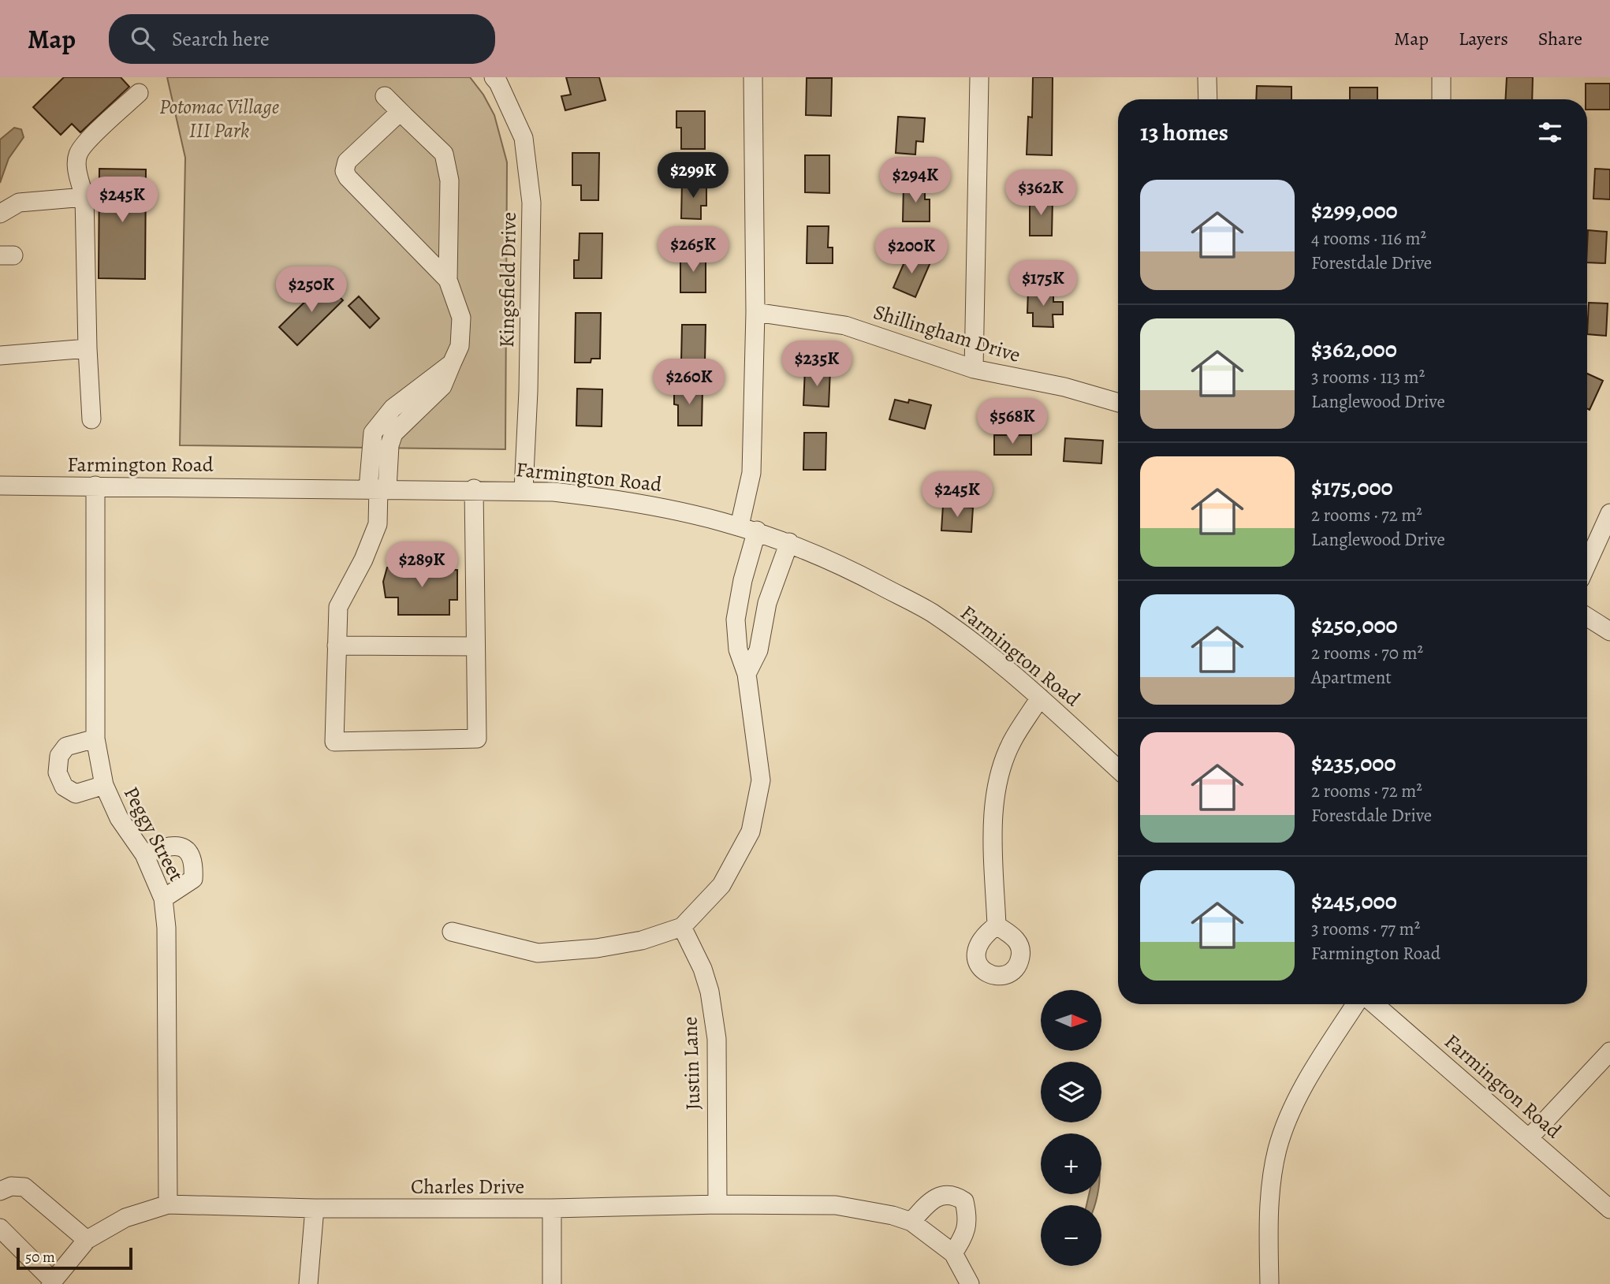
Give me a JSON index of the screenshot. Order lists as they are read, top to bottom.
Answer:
{
  "streets": {
    "street": [
      "Kingsfield Drive",
      "Shillingham Drive",
      "Farmington Road",
      "Peggy Street",
      "Justin Lane",
      "Charles Drive"
    ]
  },
  "crossings": [
    ["Kingsfield Drive", "Farmington Road"],
    ["Farmington Road", "Peggy Street"],
    ["Peggy Street", "Charles Drive"],
    ["Justin Lane", "Charles Drive"]
  ],
  "parks": ["Potomac Village III Park"],
  "scale_bar": "50 m",
  "north": "right",
  "page": {
    "header": "Map",
    "search": "Search here",
    "nav": ["Map", "Layers", "Share"],
    "heading": "13 homes",
    "price": [
      "$299K",
      "$294K",
      "$362K",
      "$245K",
      "$265K",
      "$200K",
      "$175K",
      "$250K",
      "$235K",
      "$260K",
      "$568K",
      "$245K",
      "$289K"
    ],
    "list": [
      {
        "name": "$299,000",
        "note": "4 rooms · 116 m² · Forestdale Drive"
      },
      {
        "name": "$362,000",
        "note": "3 rooms · 113 m² · Langlewood Drive"
      },
      {
        "name": "$175,000",
        "note": "2 rooms · 72 m² · Langlewood Drive"
      },
      {
        "name": "$250,000",
        "note": "2 rooms · 70 m² · Apartment"
      },
      {
        "name": "$235,000",
        "note": "2 rooms · 72 m² · Forestdale Drive"
      },
      {
        "name": "$245,000",
        "note": "3 rooms · 77 m² · Farmington Road"
      }
    ],
    "map_buttons": ["+", "−"],
    "scale": "50 m"
  }
}
